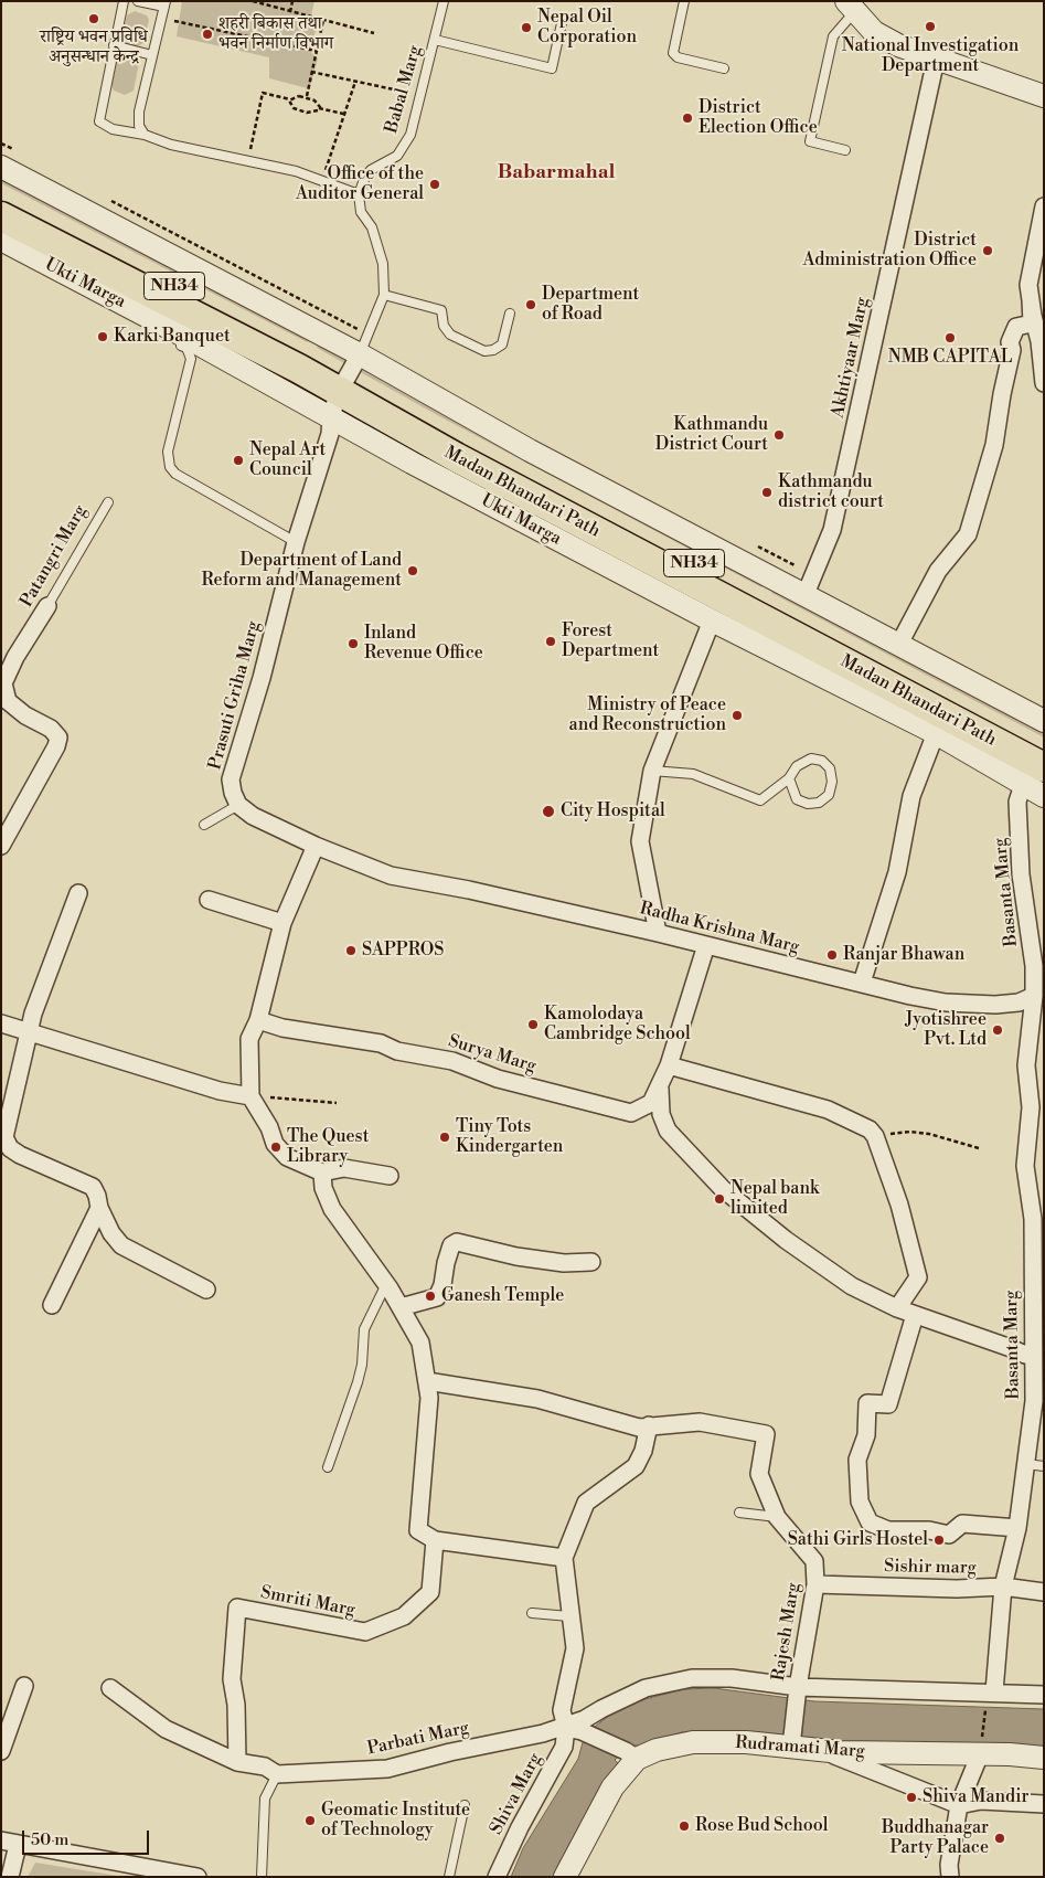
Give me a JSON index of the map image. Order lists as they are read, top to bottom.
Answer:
{
  "streets": {
    "highway": ["NH34", "Madan Bhandari Path"],
    "street": [
      "Ukti Marga",
      "Akhtiyaar Marg",
      "Patangri Marg",
      "Prasuti Griha Marg",
      "Basanta Marg",
      "Radha Krishna Marg",
      "Surya Marg",
      "Sishir marg",
      "Smriti Marg",
      "Rajesh Marg",
      "Parbati Marg",
      "Rudramati Marg",
      "Shiva Marg"
    ],
    "lane": ["Babal Marg"]
  },
  "crossings": [
    ["Ukti Marga", "Madan Bhandari Path"],
    ["Ukti Marga", "Prasuti Griha Marg"],
    ["Ukti Marga", "Basanta Marg"],
    ["Madan Bhandari Path", "Prasuti Griha Marg"],
    ["Madan Bhandari Path", "Basanta Marg"],
    ["Basanta Marg", "Sishir marg"],
    ["Basanta Marg", "Parbati Marg"],
    ["Sishir marg", "Rajesh Marg"],
    ["Rajesh Marg", "Parbati Marg"],
    ["Rajesh Marg", "Rudramati Marg"],
    ["Parbati Marg", "Shiva Marg"]
  ],
  "districts": ["Babarmahal"],
  "places": [
    "राष्ट्रिय भवन प्रविधि अनुसन्धान केन्द्र",
    "National Investigation Department",
    "Nepal Oil Corporation",
    "शहरी बिकास तथा भवन निर्माण विभाग",
    "District Election Office",
    "Office of the Auditor General",
    "District Administration Office",
    "Department of Road",
    "Karki Banquet",
    "NMB CAPITAL",
    "Kathmandu District Court",
    "Nepal Art Council",
    "Kathmandu district court",
    "Department of Land Reform and Management",
    "Forest Department",
    "Inland Revenue Office",
    "Ministry of Peace and Reconstruction",
    "City Hospital",
    "SAPPROS",
    "Ranjar Bhawan",
    "Kamolodaya Cambridge School",
    "Jyotishree Pvt. Ltd",
    "Tiny Tots Kindergarten",
    "The Quest Library",
    "Nepal bank limited",
    "Ganesh Temple",
    "Sathi Girls Hostel",
    "Shiva Mandir",
    "Geomatic Institute of Technology",
    "Rose Bud School",
    "Buddhanagar Party Palace"
  ],
  "scale_bar": "50 m"
}
